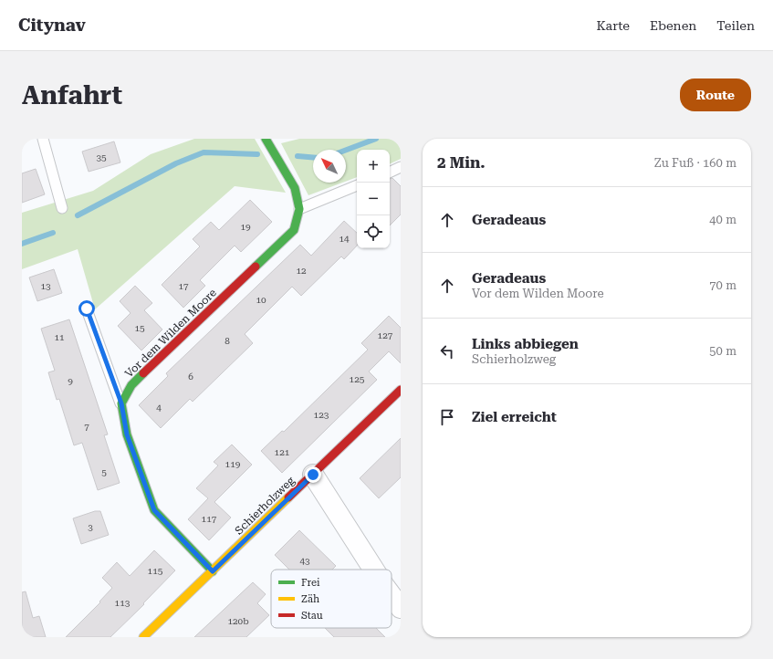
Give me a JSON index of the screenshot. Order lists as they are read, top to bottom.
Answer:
{
  "streets": {
    "street": ["Vor dem Wilden Moore", "Schierholzweg"]
  },
  "house_numbers": [
    "35",
    "19",
    "14",
    "12",
    "13",
    "17",
    "10",
    "15",
    "127",
    "11",
    "8",
    "6",
    "125",
    "9",
    "4",
    "123",
    "7",
    "121",
    "119",
    "5",
    "117",
    "3",
    "43",
    "115",
    "113",
    "120b"
  ],
  "legend": ["Frei", "Zäh", "Stau"],
  "north": "top left",
  "page": {
    "header": "Citynav",
    "nav": ["Karte", "Ebenen", "Teilen"],
    "buttons": "Route",
    "title": "Anfahrt",
    "heading": ["2 Min.", "Zu Fuß · 160 m"],
    "map_buttons": ["+", "−"],
    "list": [
      ["Geradeaus", "40 m"],
      ["Geradeaus", "Vor dem Wilden Moore", "70 m"],
      ["Links abbiegen", "Schierholzweg", "50 m"],
      "Ziel erreicht"
    ]
  }
}
